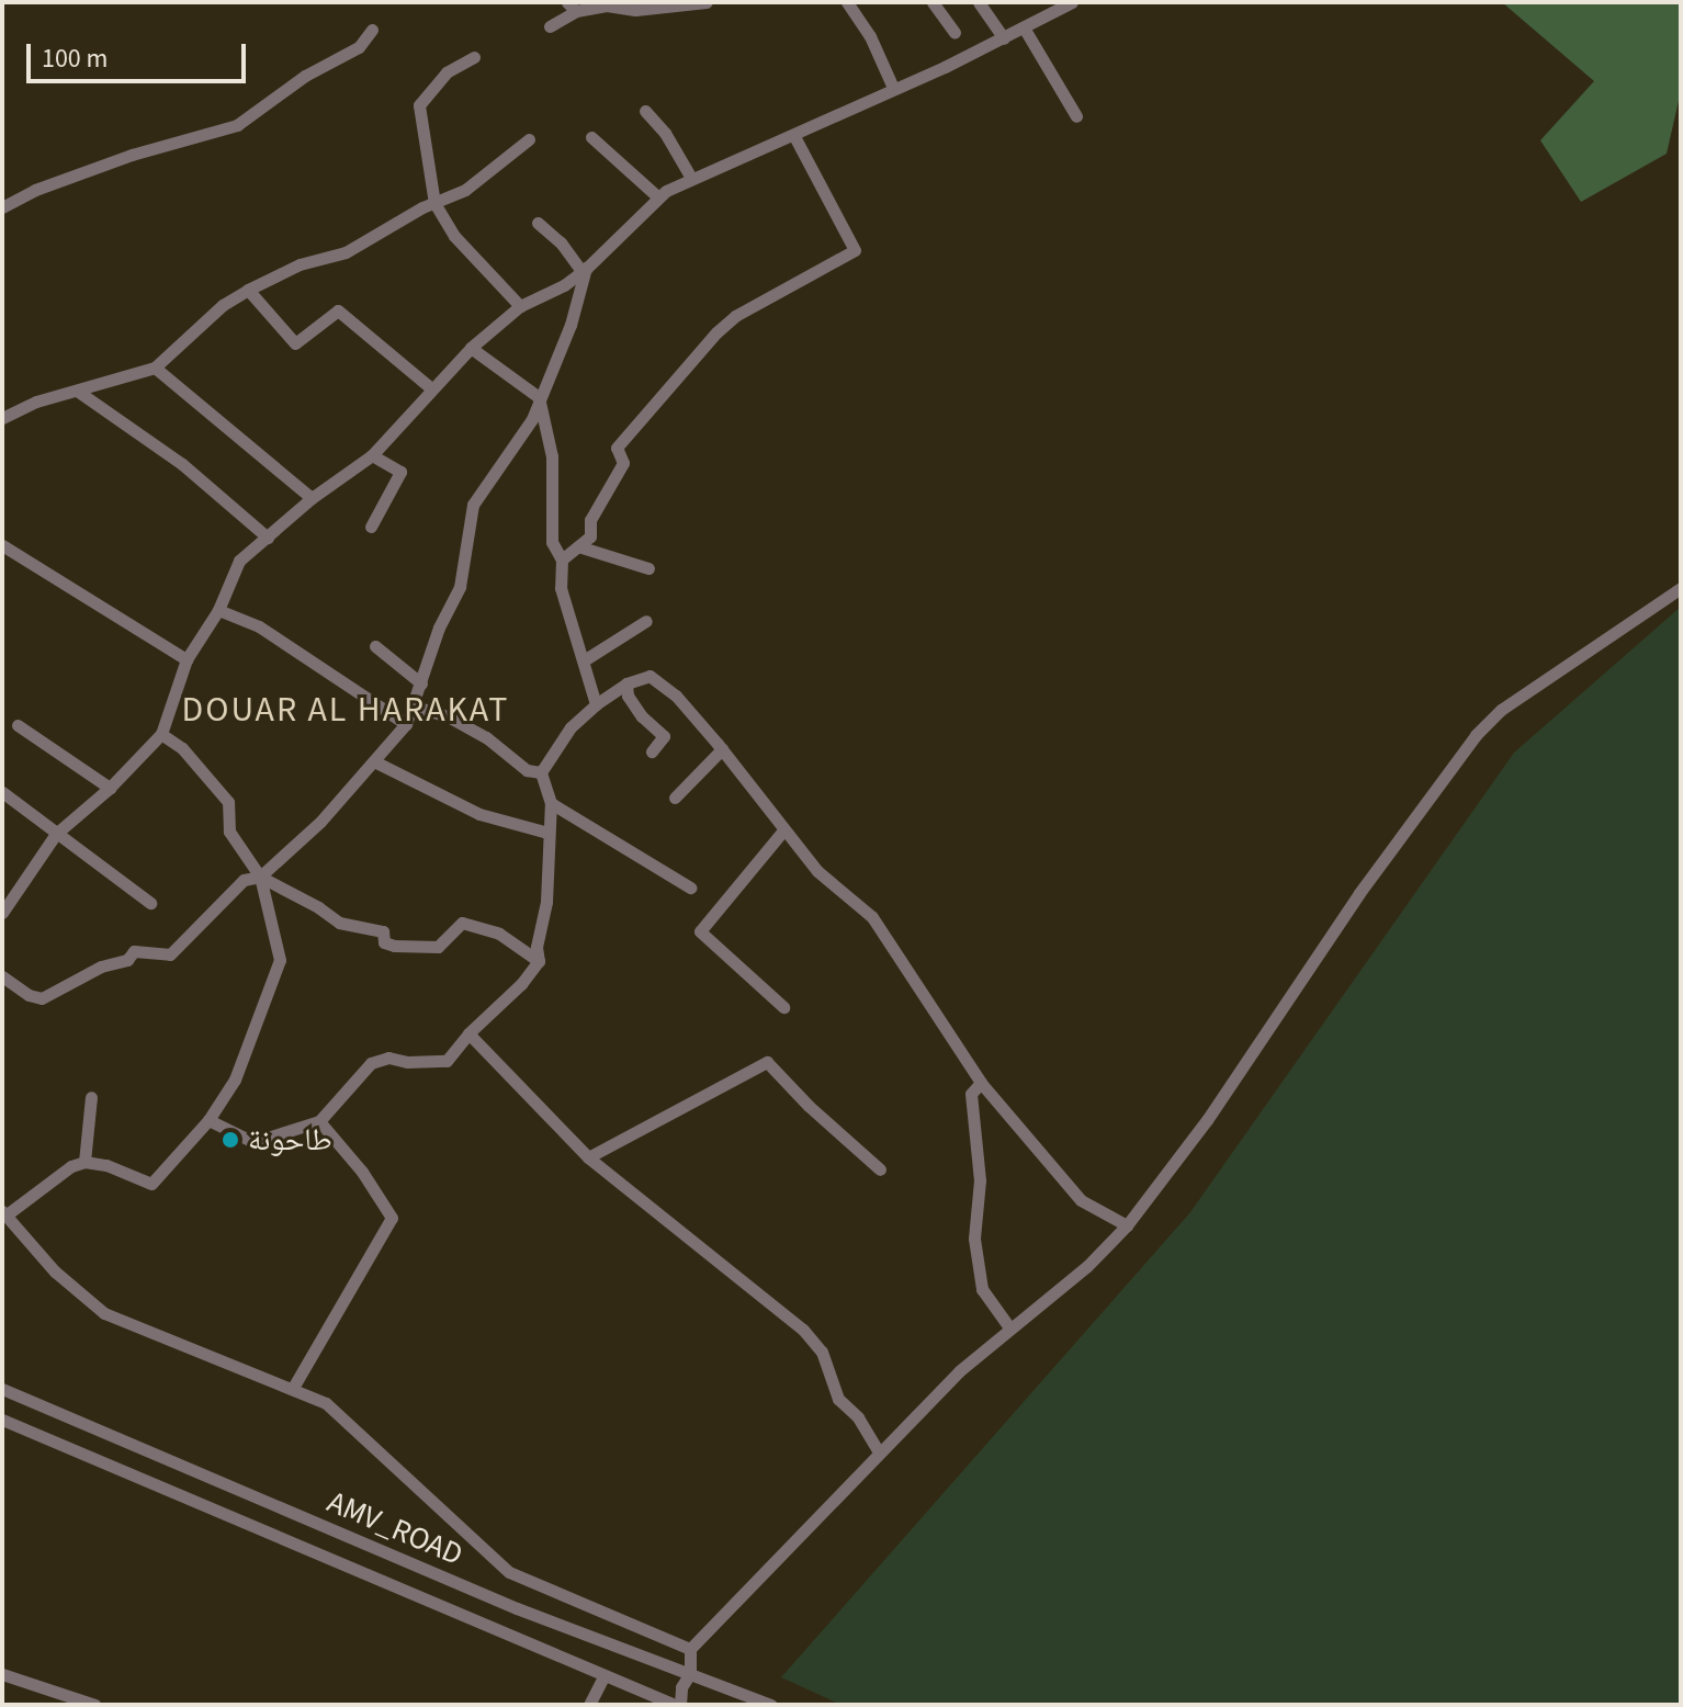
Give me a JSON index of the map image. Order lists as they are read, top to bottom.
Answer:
{
  "streets": {
    "street": ["AMV_ROAD"]
  },
  "districts": ["DOUAR AL HARAKAT"],
  "places": ["طاحونة"],
  "scale_bar": "100 m"
}
